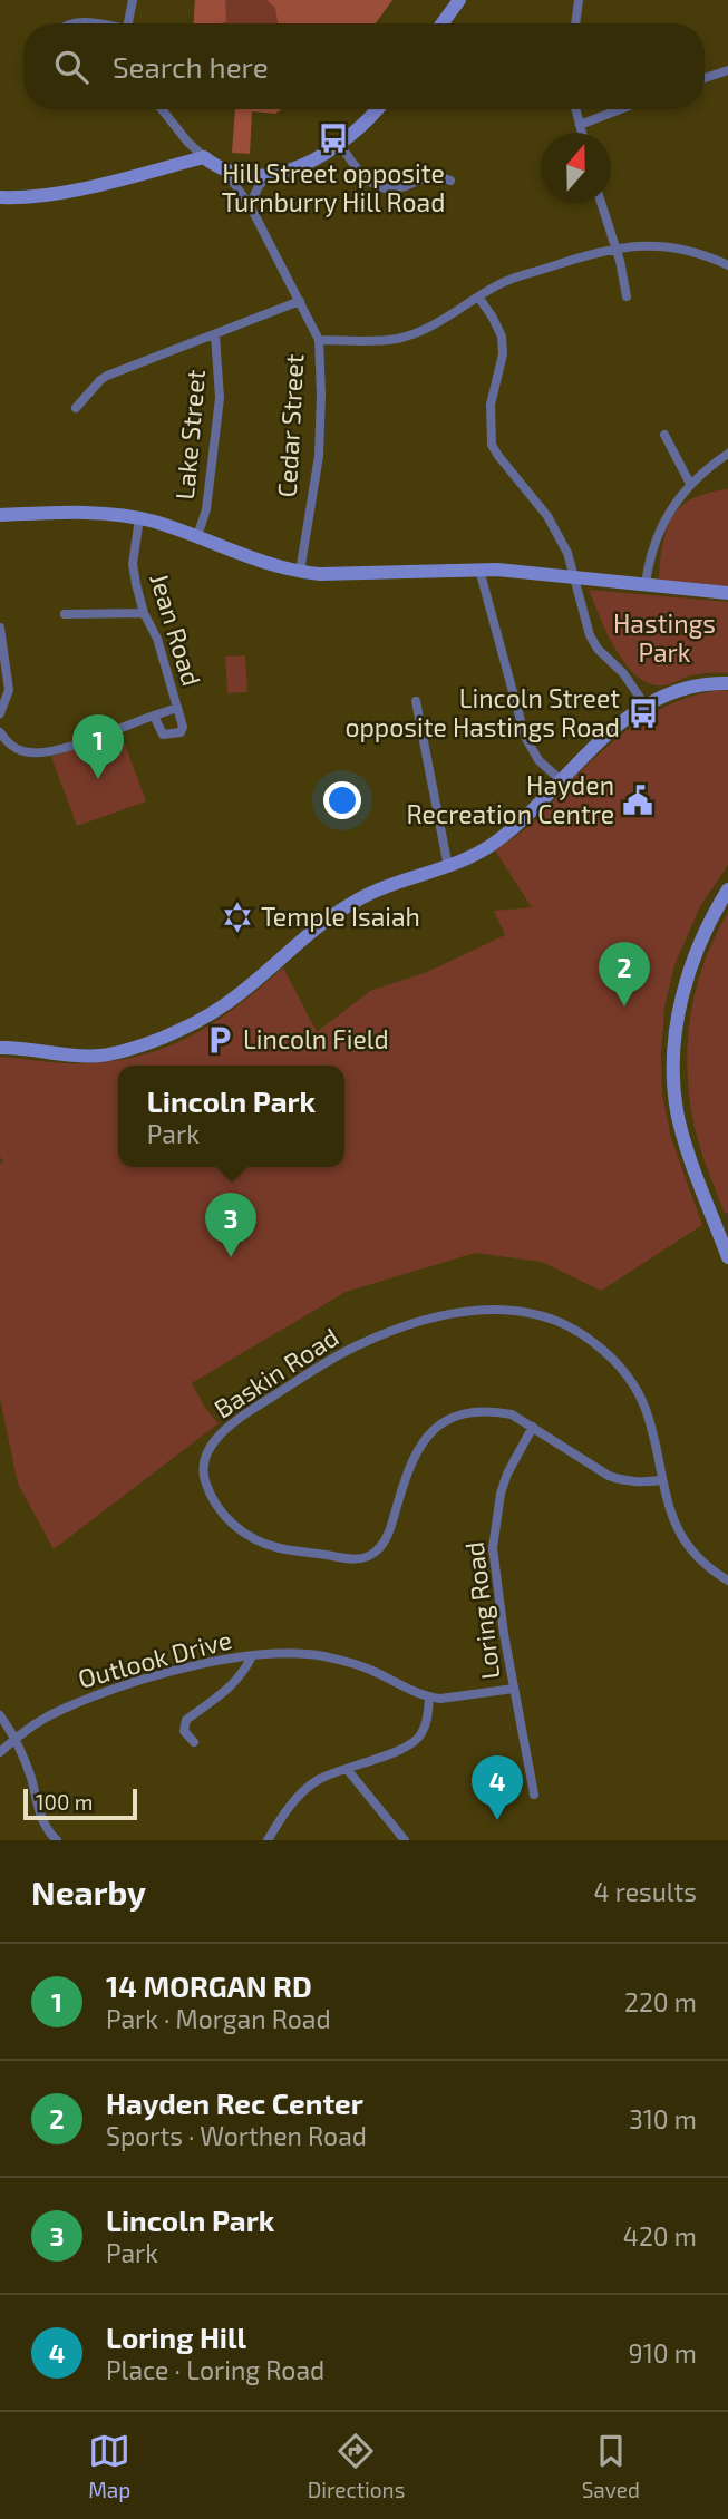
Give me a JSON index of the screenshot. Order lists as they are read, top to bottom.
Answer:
{
  "streets": {
    "street": [
      "Cedar Street",
      "Lake Street",
      "Jean Road",
      "Baskin Road",
      "Loring Road",
      "Outlook Drive"
    ]
  },
  "crossings": [
    ["Baskin Road", "Loring Road"],
    ["Loring Road", "Outlook Drive"]
  ],
  "parks": ["Hastings Park"],
  "places": {
    "bus stop": ["Hill Street opposite Turnburry Hill Road", "Lincoln Street opposite Hastings Road"],
    "public building": ["Hayden Recreation Centre"],
    "synagogue": ["Temple Isaiah"],
    "parking": ["Lincoln Field"]
  },
  "scale_bar": "100 m",
  "north": "top",
  "page": {
    "search": "Search here",
    "pins": [
      "1",
      "2",
      "3",
      "4"
    ],
    "popup": ["Lincoln Park", "Park"],
    "scale": "100 m",
    "heading": ["Nearby", "4 results"],
    "list": [
      {
        "mark": "1",
        "name": "14 MORGAN RD",
        "note": "Park · Morgan Road",
        "value": "220 m"
      },
      {
        "mark": "2",
        "name": "Hayden Rec Center",
        "note": "Sports · Worthen Road",
        "value": "310 m"
      },
      {
        "mark": "3",
        "name": "Lincoln Park",
        "note": "Park",
        "value": "420 m"
      },
      {
        "mark": "4",
        "name": "Loring Hill",
        "note": "Place · Loring Road",
        "value": "910 m"
      }
    ],
    "nav": ["Map", "Directions", "Saved"]
  }
}
